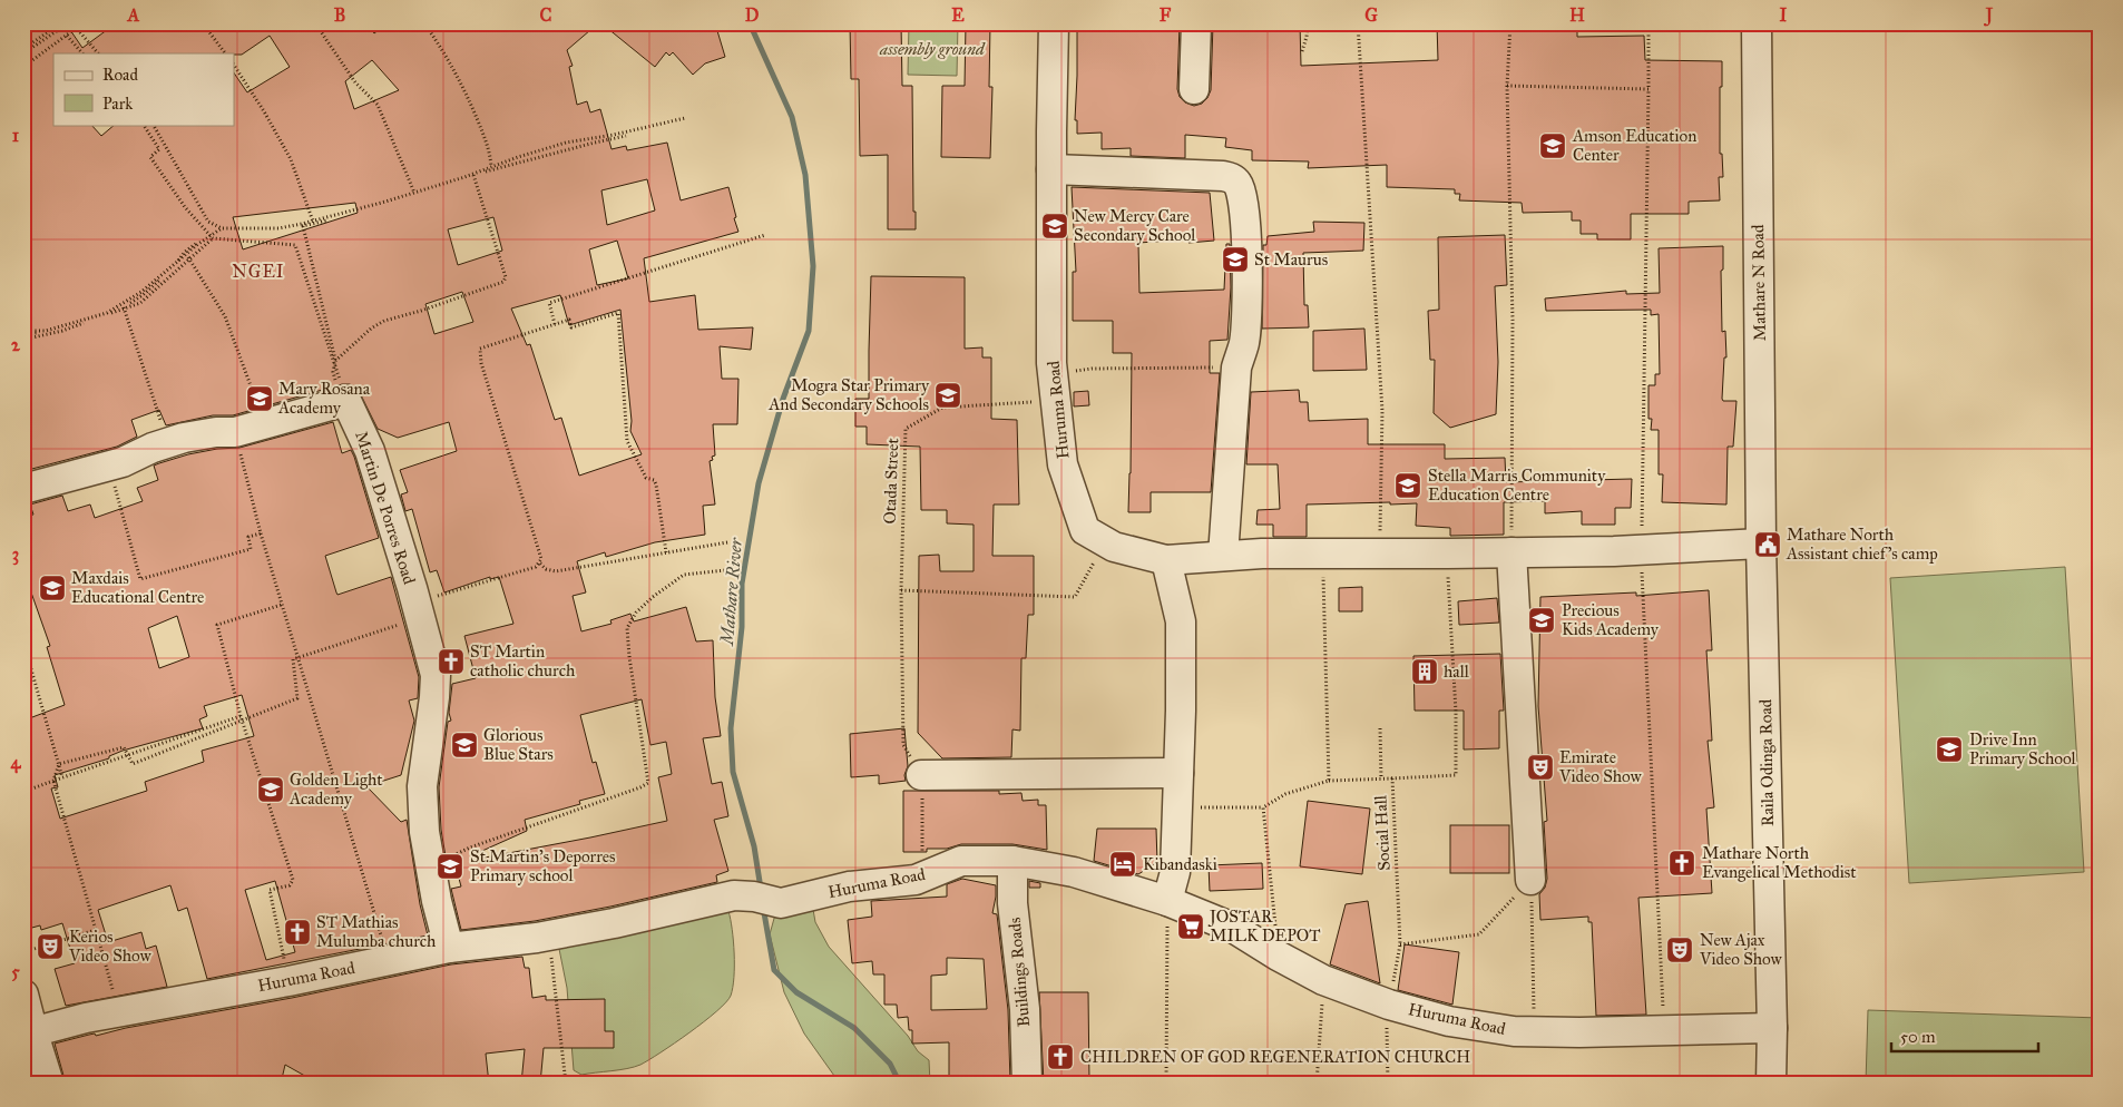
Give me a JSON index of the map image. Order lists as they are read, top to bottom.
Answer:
{
  "streets": {
    "street": [
      "Mathare N Road",
      "Huruma Road",
      "Martin De Porres Road",
      "Raila Odinga Road",
      "Buildings Roads"
    ],
    "path": ["Otada Street", "Social Hall"]
  },
  "crossings": [
    ["Mathare N Road", "Huruma Road"],
    ["Mathare N Road", "Raila Odinga Road"],
    ["Huruma Road", "Otada Street"],
    ["Huruma Road", "Martin De Porres Road"],
    ["Huruma Road", "Raila Odinga Road"],
    ["Huruma Road", "Social Hall"],
    ["Huruma Road", "Buildings Roads"]
  ],
  "districts": ["NGEI"],
  "water": ["Mathare River"],
  "parks": ["assembly ground"],
  "places": {
    "school or university": [
      "Amson Education Center",
      "New Mercy Care Secondary School",
      "St Maurus",
      "Mogra Star Primary And Secondary Schools",
      "Mary Rosana Academy",
      "Stella Marris Community Education Centre",
      "Maxdais Educational Centre",
      "Precious Kids Academy",
      "Glorious Blue Stars",
      "Drive Inn Primary School",
      "Golden Light Academy",
      "St.Martin's Deporres Primary school"
    ],
    "public building": ["Mathare North Assistant chief's camp"],
    "church": [
      "ST Martin catholic church",
      "Mathare North Evangelical Methodist",
      "ST Mathias Mulumba church",
      "CHILDREN OF GOD REGENERATION CHURCH"
    ],
    "building": ["hall"],
    "theatre": ["Emirate Video Show", "Kerios Video Show", "New Ajax Video Show"],
    "hotel": ["Kibandaski"],
    "supermarket": ["JOSTAR MILK DEPOT"]
  },
  "legend": ["Road", "Park"],
  "scale_bar": "50 m",
  "grid": {
    "columns": [
      "A",
      "B",
      "C",
      "D",
      "E",
      "F",
      "G",
      "H",
      "I",
      "J"
    ],
    "rows": [
      "1",
      "2",
      "3",
      "4",
      "5"
    ]
  }
}
